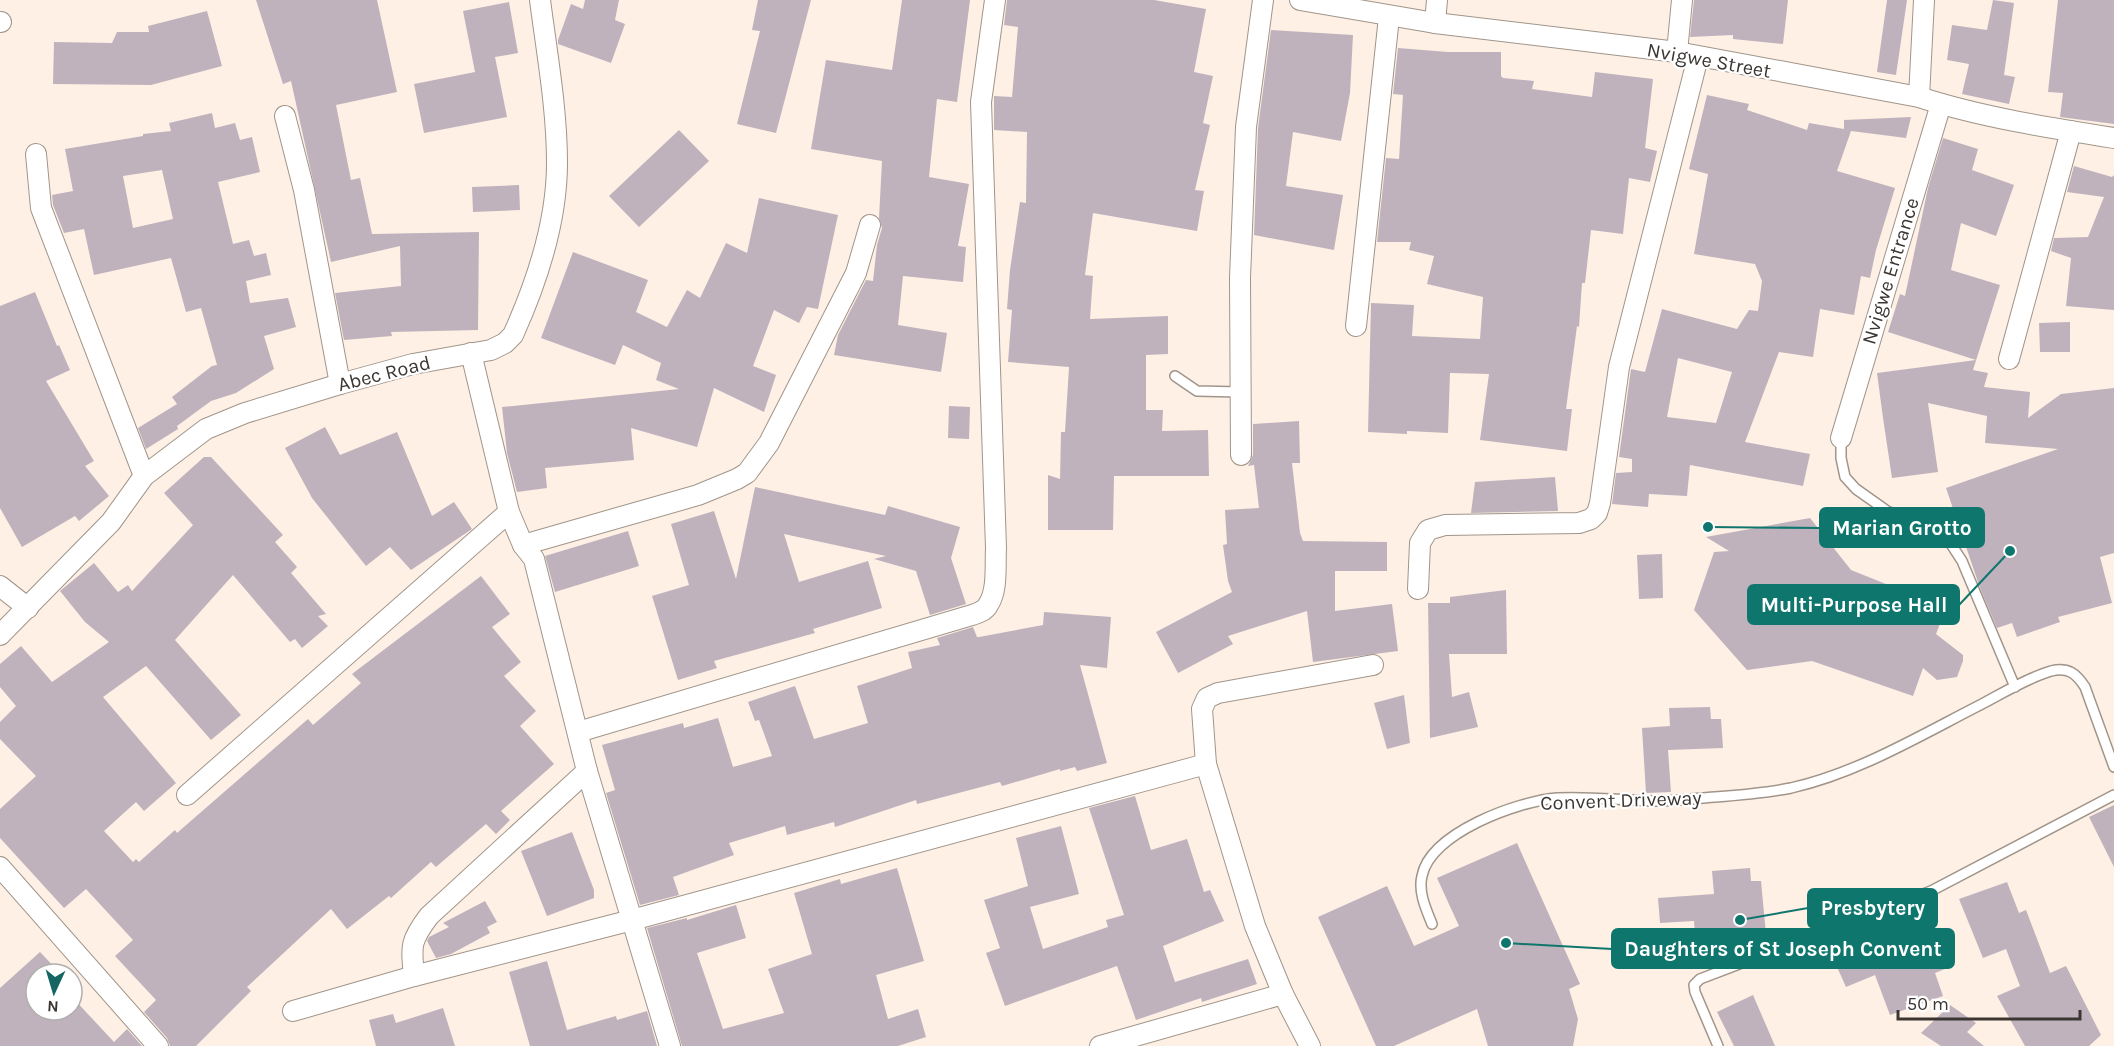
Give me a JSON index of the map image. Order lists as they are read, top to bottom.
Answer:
{
  "streets": {
    "street": ["Nvigwe Street", "Nvigwe Entrance", "Abec Road"],
    "lane": ["Convent Driveway"]
  },
  "crossings": [
    ["Nvigwe Street", "Nvigwe Entrance"]
  ],
  "places": [
    "Marian Grotto",
    "Multi-Purpose Hall",
    "Presbytery",
    "Daughters of St Joseph Convent"
  ],
  "scale_bar": "50 m",
  "north": "bottom"
}
